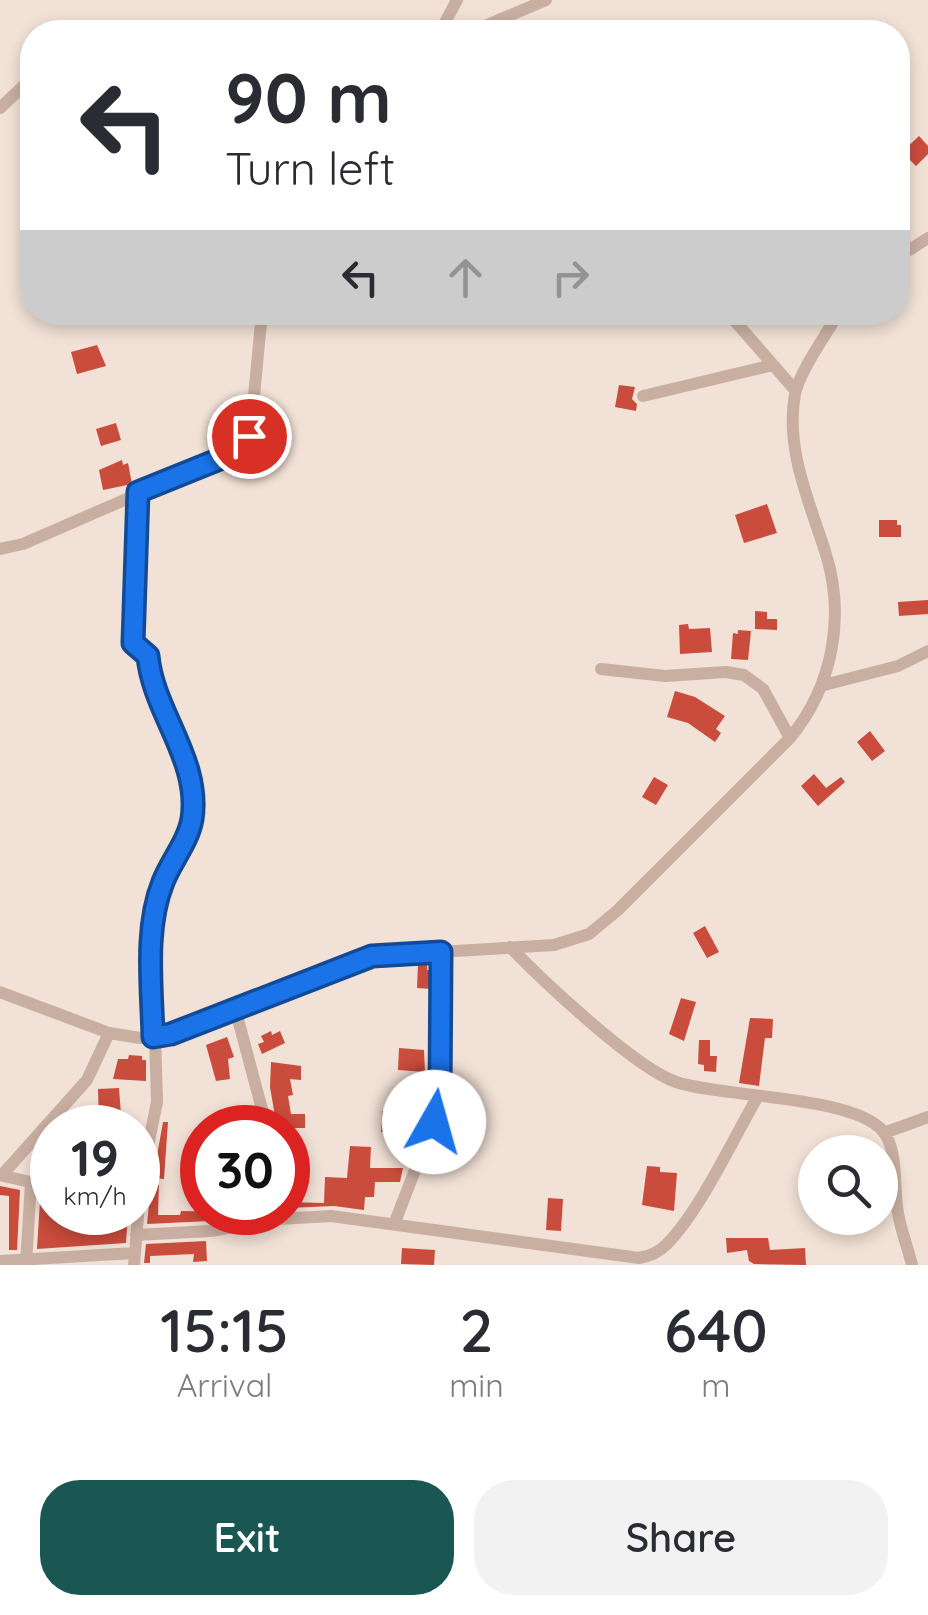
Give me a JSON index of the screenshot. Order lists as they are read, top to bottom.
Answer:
{
  "page": {
    "turn": ["90 m", "Turn left"],
    "speed": "19 km/h",
    "limit": "30",
    "eta": [
      "15:15",
      "Arrival",
      "2",
      "min",
      "640",
      "m"
    ],
    "buttons": ["Exit", "Share"]
  }
}
